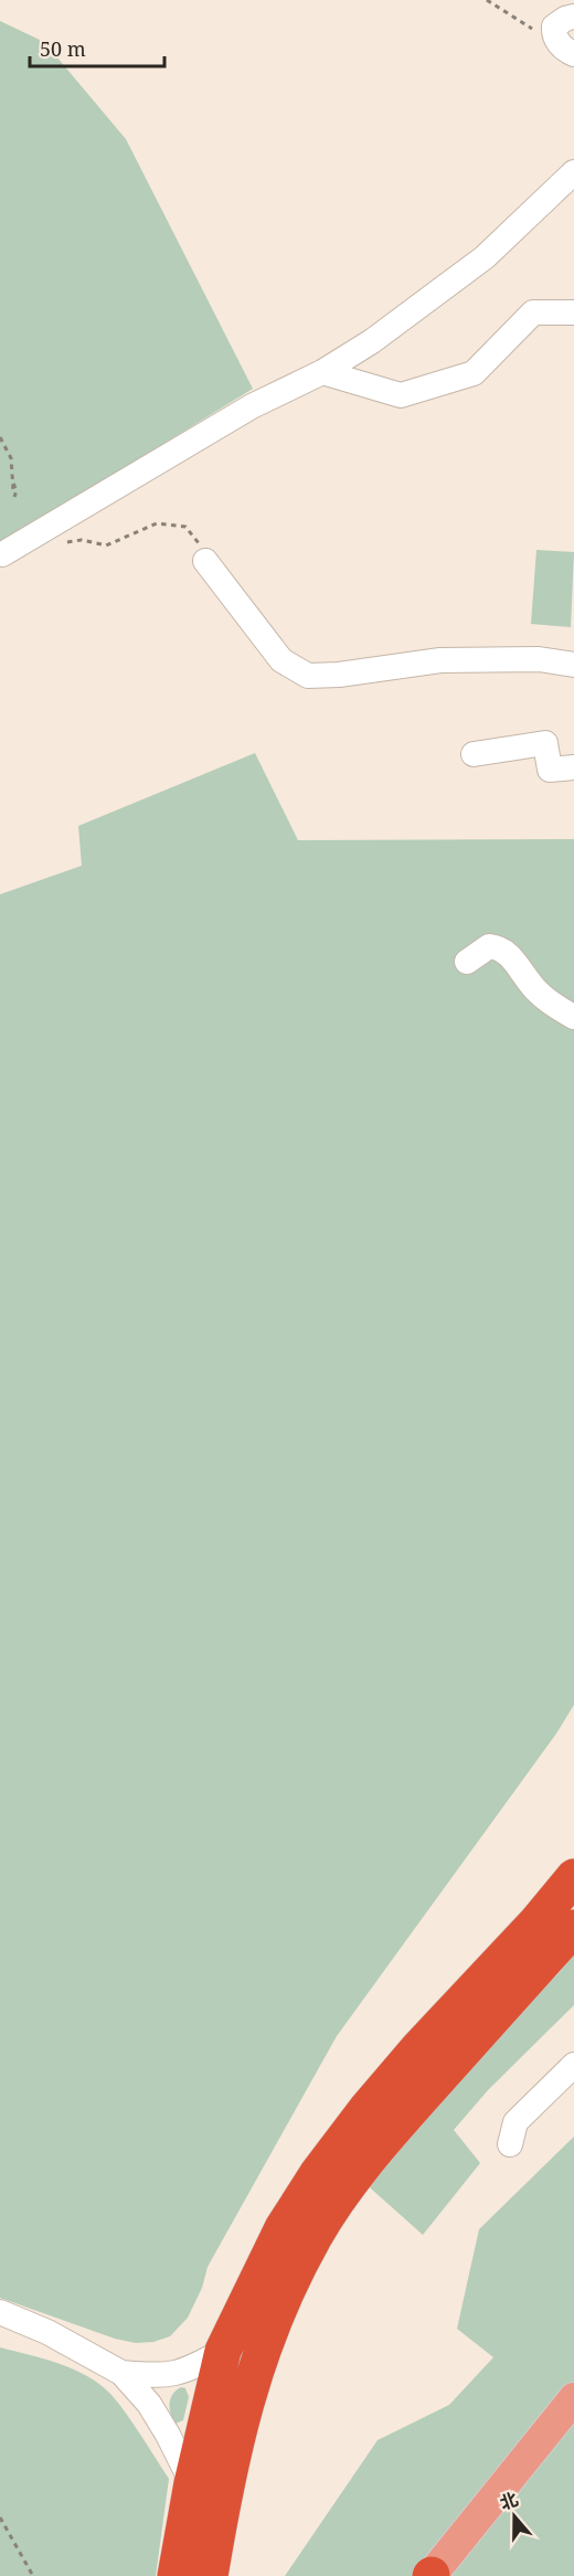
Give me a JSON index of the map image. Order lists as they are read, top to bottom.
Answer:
{
  "scale_bar": "50 m",
  "north": "top"
}
